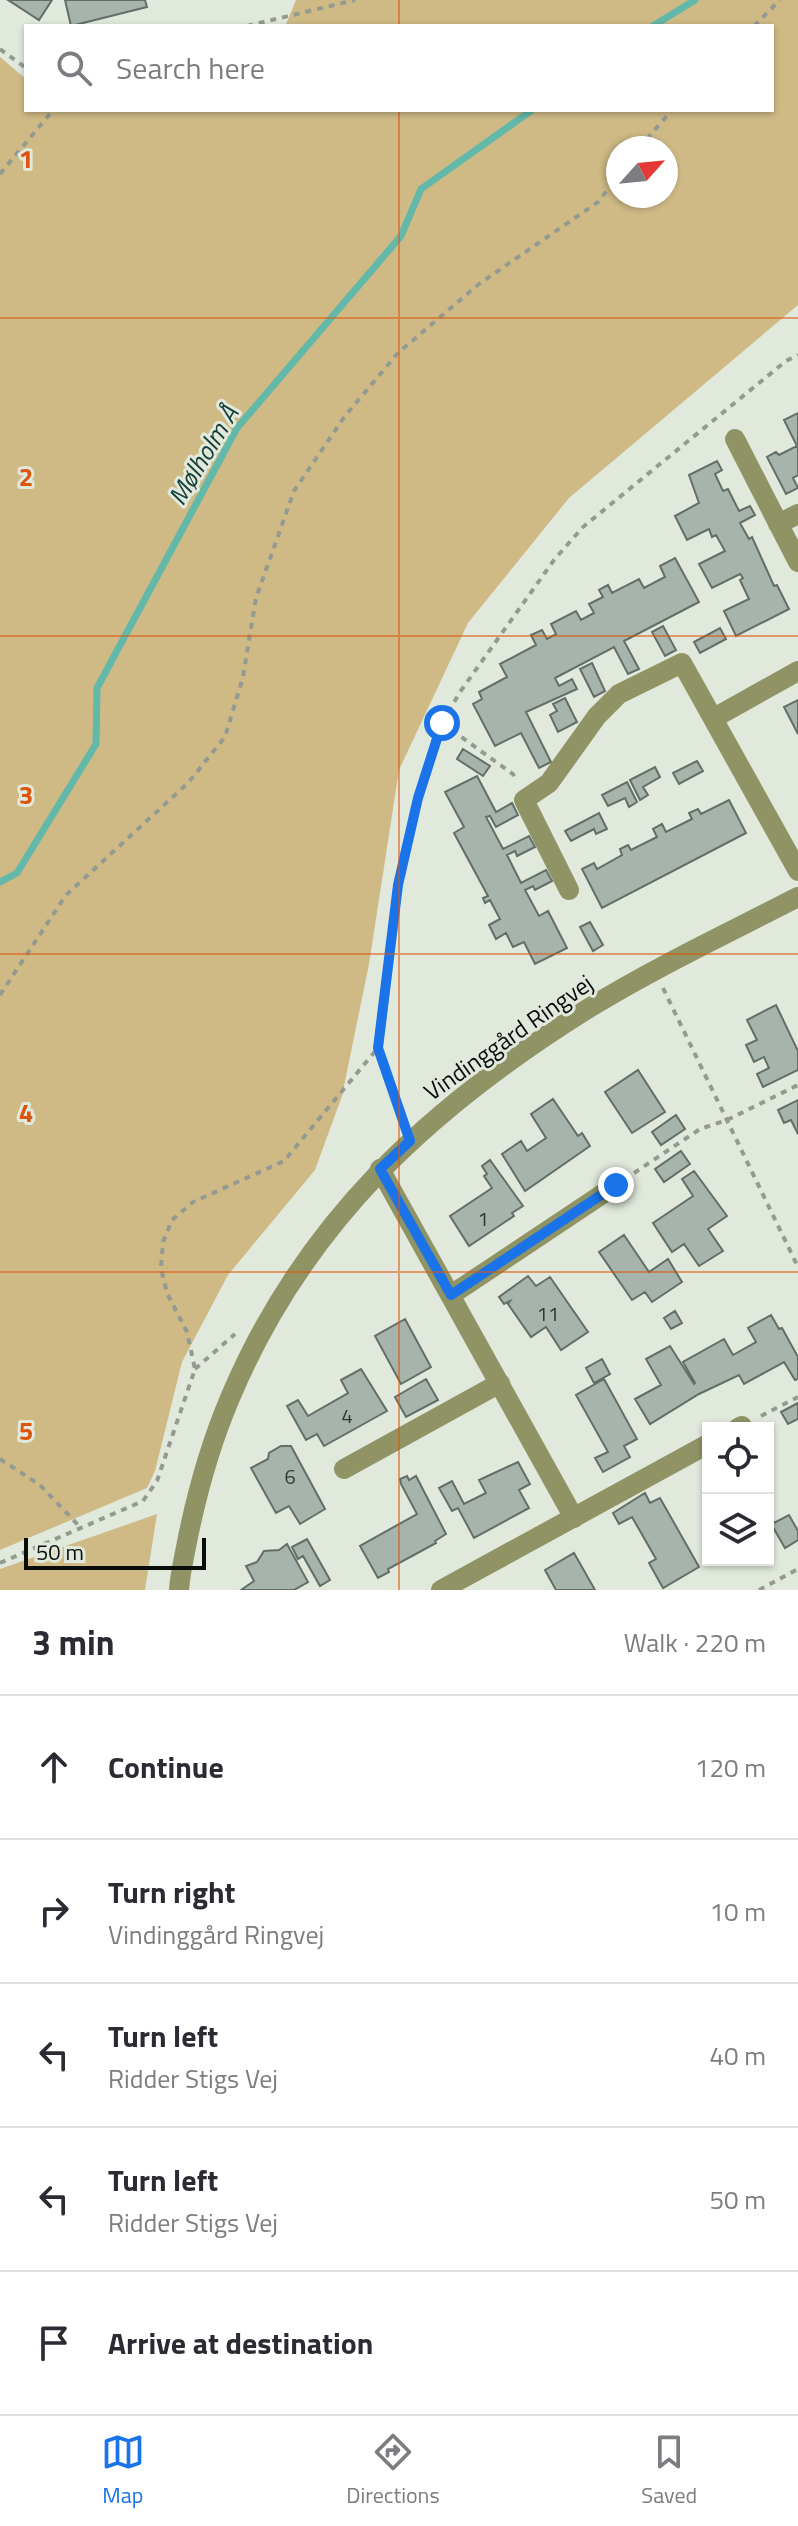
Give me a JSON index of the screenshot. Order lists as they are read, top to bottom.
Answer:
{
  "streets": {
    "street": ["Vindinggård Ringvej"]
  },
  "water": ["Mølholm Å"],
  "house_numbers": [
    "1",
    "11",
    "4",
    "6"
  ],
  "scale_bar": "50 m",
  "north": "top right",
  "page": {
    "search": "Search here",
    "scale": "50 m",
    "heading": ["3 min", "Walk · 220 m"],
    "list": [
      ["Continue", "120 m"],
      ["Turn right", "Vindinggård Ringvej", "10 m"],
      ["Turn left", "Ridder Stigs Vej", "40 m"],
      ["Turn left", "Ridder Stigs Vej", "50 m"],
      "Arrive at destination"
    ],
    "nav": ["Map", "Directions", "Saved"]
  },
  "grid": {
    "rows": [
      "1",
      "2",
      "3",
      "4",
      "5"
    ]
  }
}
